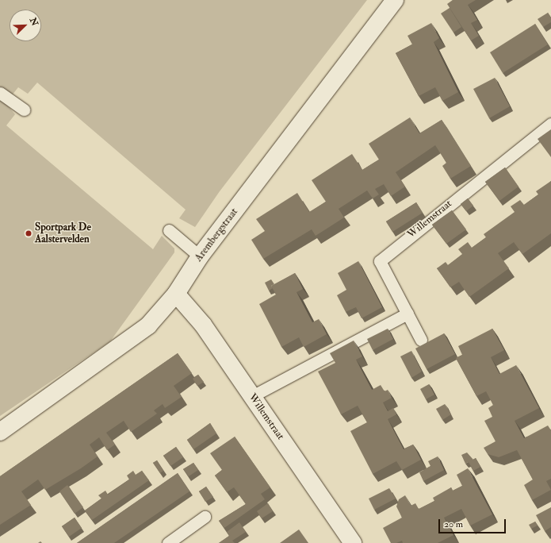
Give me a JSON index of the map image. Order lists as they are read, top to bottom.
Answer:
{
  "streets": {
    "street": ["Willemstraat", "Arembergstraat"]
  },
  "crossings": [
    ["Willemstraat", "Arembergstraat"]
  ],
  "places": ["Sportpark De Aalstervelden"],
  "scale_bar": "20 m",
  "north": "top right"
}
